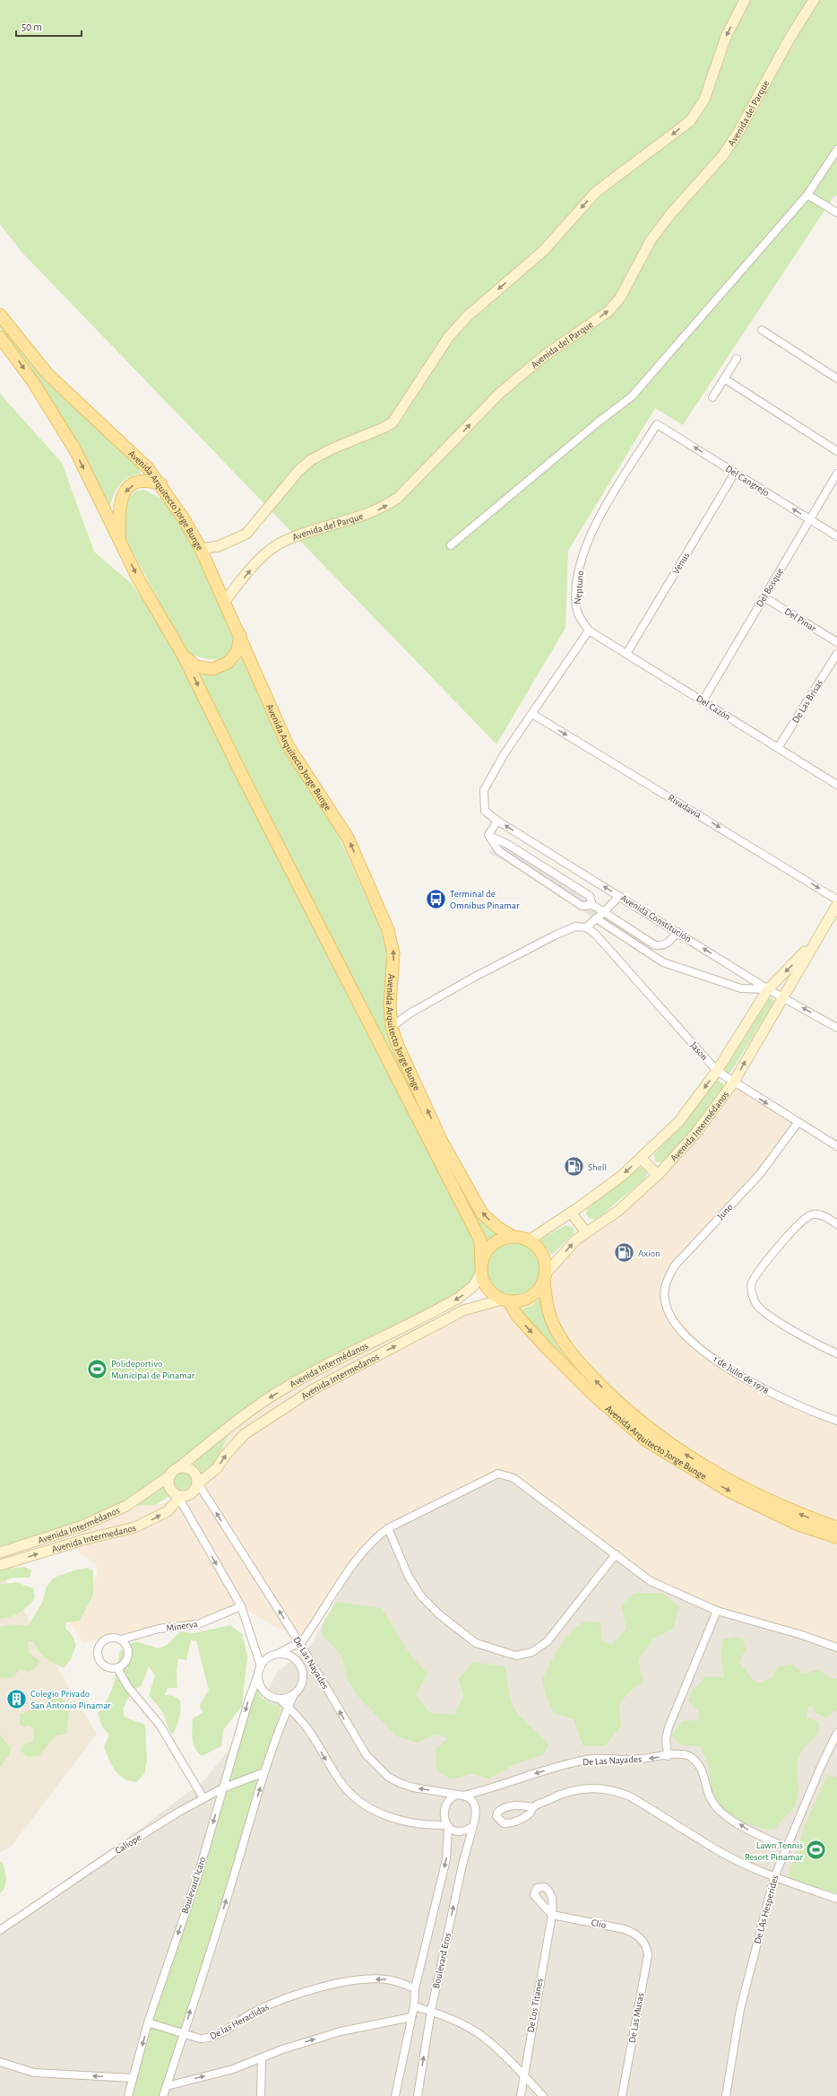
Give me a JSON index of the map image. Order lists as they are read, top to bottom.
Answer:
{
  "streets": {
    "main road": [
      "Avenida del Parque",
      "Avenida Arquitecto Jorge Bunge",
      "Avenida Intermédanos",
      "Avenida Intermedanos"
    ],
    "street": [
      "Del Cangrejo",
      "Venus",
      "Neptuno",
      "Del Bosque",
      "Del Pinar",
      "De Las Brisas",
      "Del Cazón",
      "Rivadavia",
      "Avenida Constitución",
      "Jason",
      "Juno",
      "1 de Julio de 1978",
      "Minerva",
      "De Las Nayades",
      "Caliope",
      "Boulevard Icaro",
      "De LAs Hesperides",
      "Clio",
      "Boulevard Eros",
      "De Los Titanes",
      "De Las Musas",
      "De las Heraclidas"
    ]
  },
  "crossings": [
    ["Avenida del Parque", "Avenida Arquitecto Jorge Bunge"],
    ["Del Cangrejo", "Venus"],
    ["Del Cangrejo", "Neptuno"],
    ["Del Cangrejo", "Del Bosque"],
    ["Avenida Arquitecto Jorge Bunge", "Avenida Intermédanos"],
    ["Avenida Arquitecto Jorge Bunge", "Avenida Intermedanos"],
    ["Venus", "Del Cazón"],
    ["Neptuno", "Del Cazón"],
    ["Del Bosque", "Del Pinar"],
    ["Del Bosque", "Del Cazón"],
    ["De Las Brisas", "Del Cazón"],
    ["Rivadavia", "Avenida Constitución"],
    ["Avenida Constitución", "Avenida Intermédanos"],
    ["Jason", "Avenida Intermédanos"],
    ["Jason", "Juno"],
    ["Avenida Intermédanos", "Avenida Intermedanos"],
    ["Avenida Intermédanos", "De Las Nayades"],
    ["Juno", "1 de Julio de 1978"],
    ["Avenida Intermedanos", "De Las Nayades"],
    ["De Las Nayades", "De LAs Hesperides"],
    ["De Las Nayades", "Boulevard Eros"],
    ["Caliope", "Boulevard Icaro"],
    ["Boulevard Icaro", "De las Heraclidas"],
    ["Clio", "De Los Titanes"],
    ["Clio", "De Las Musas"],
    ["Boulevard Eros", "De las Heraclidas"]
  ],
  "one_way": ["Del Cangrejo", "Rivadavia", "Avenida Intermedanos"],
  "places": {
    "bus stop": ["Terminal de Omnibus Pinamar"],
    "fuel station": ["Shell", "Axion"],
    "sports": ["Polideportivo Municipal de Pinamar", "Lawn Tennis Resort Pinamar"],
    "building": ["Colegio Privado San Antonio Pinamar"]
  },
  "scale_bar": "50 m"
}
